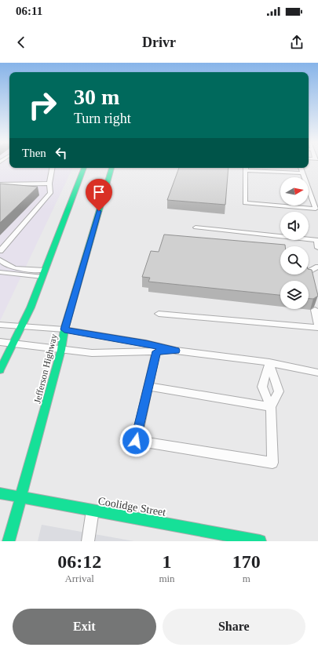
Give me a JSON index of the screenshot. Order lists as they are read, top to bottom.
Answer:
{
  "streets": {
    "main road": ["Jefferson Highway", "Coolidge Street"]
  },
  "crossings": [
    ["Jefferson Highway", "Coolidge Street"]
  ],
  "north": "right",
  "page": {
    "status": "06:11",
    "header": "Drivr",
    "turn": ["30 m", "Turn right"],
    "then": "Then",
    "eta": [
      "06:12",
      "Arrival",
      "1",
      "min",
      "170",
      "m"
    ],
    "buttons": ["Exit", "Share"]
  }
}
